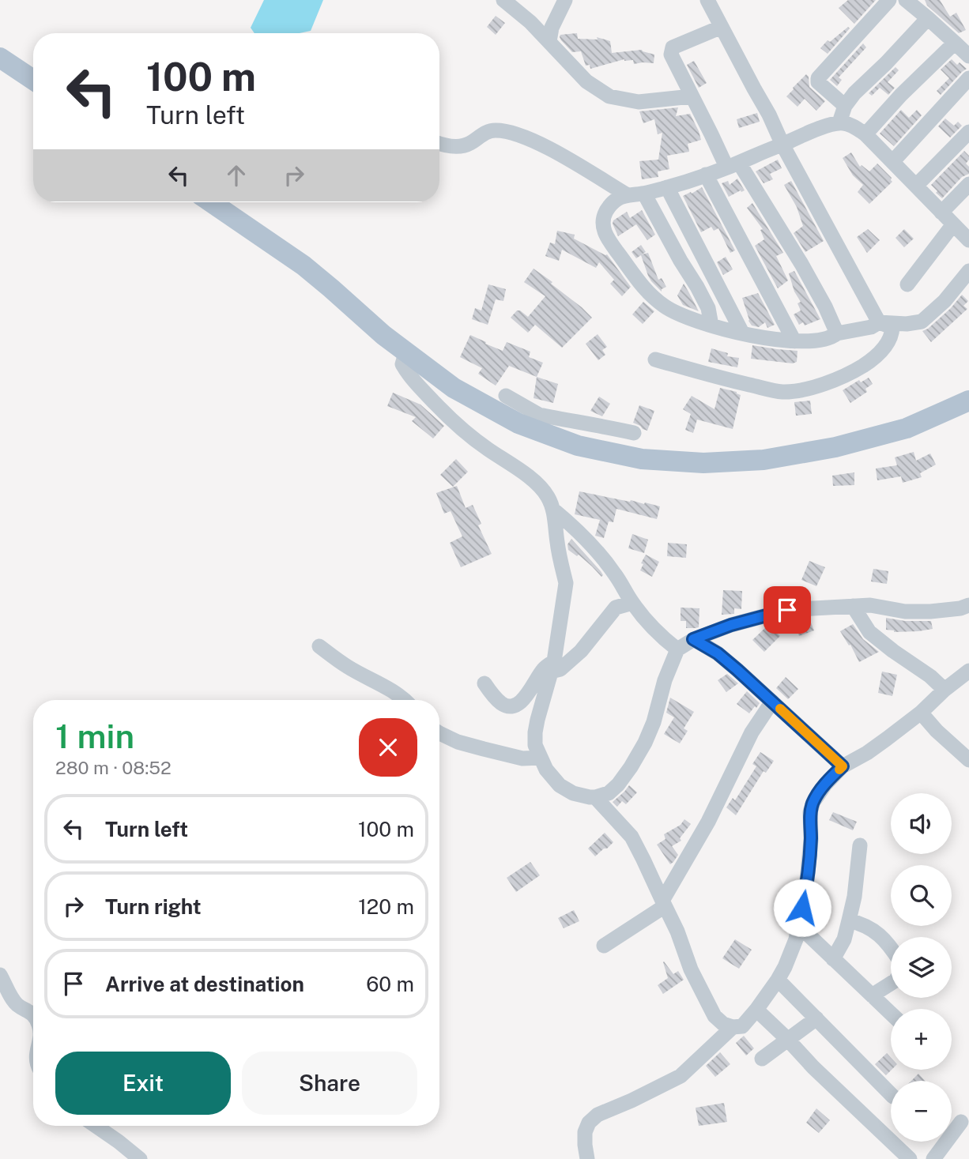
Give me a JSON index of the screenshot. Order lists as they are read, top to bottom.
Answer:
{
  "page": {
    "turn": ["100 m", "Turn left"],
    "heading": ["1 min", "280 m · 08:52"],
    "map_buttons": ["+", "−"],
    "list": [
      {
        "name": "Turn left",
        "value": "100 m"
      },
      {
        "name": "Turn right",
        "value": "120 m"
      },
      {
        "name": "Arrive at destination",
        "value": "60 m"
      }
    ],
    "buttons": ["Exit", "Share"]
  }
}
